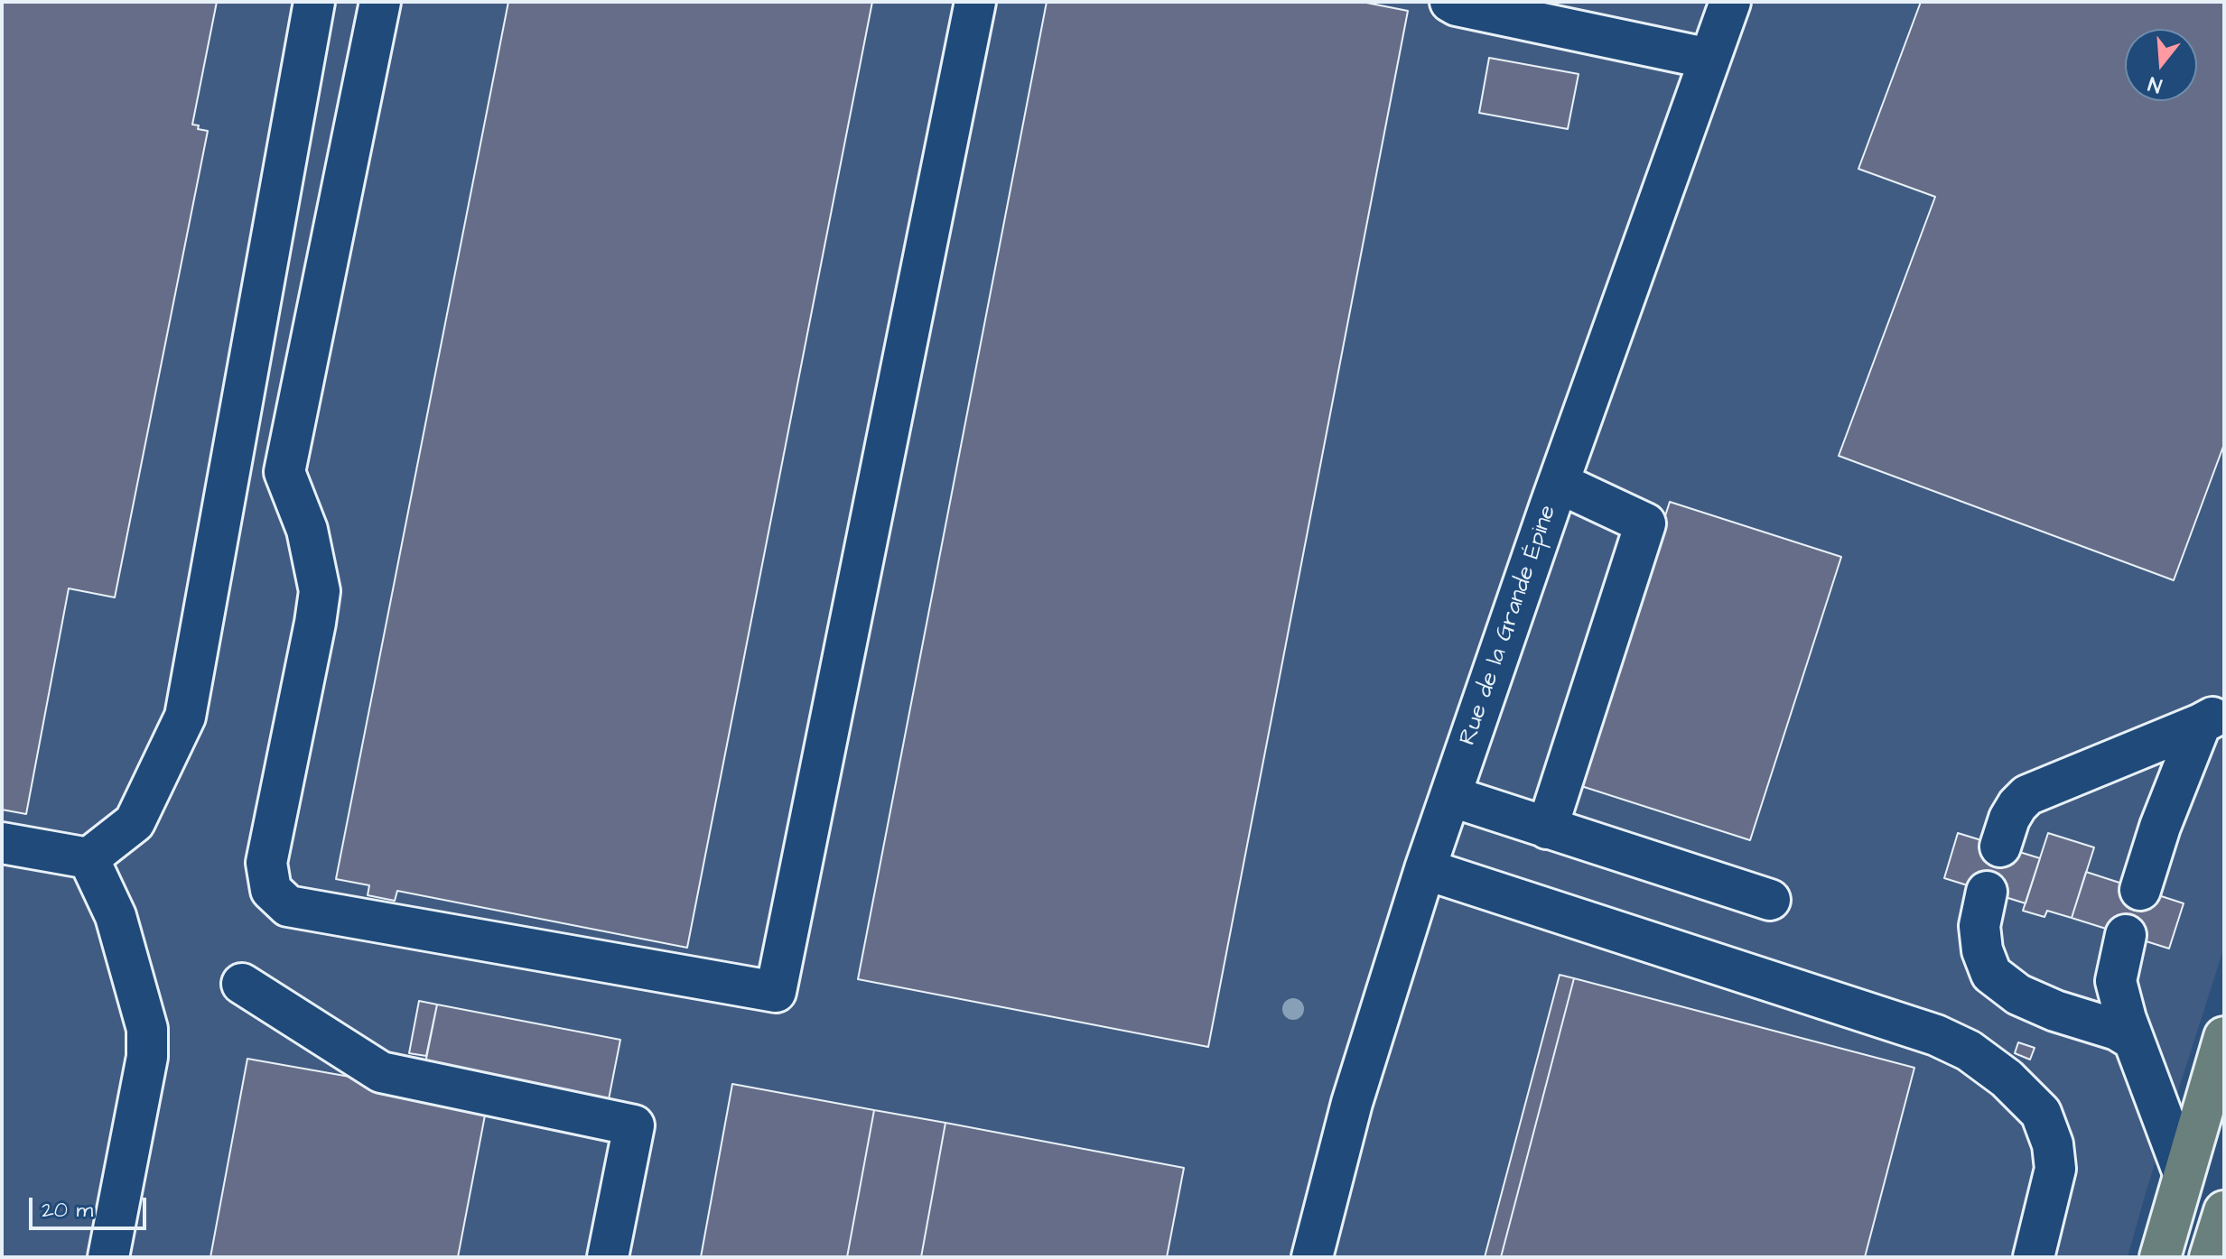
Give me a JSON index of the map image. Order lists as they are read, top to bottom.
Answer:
{
  "streets": {
    "street": ["Rue de la Grande Épine"]
  },
  "scale_bar": "20 m",
  "north": "bottom"
}
